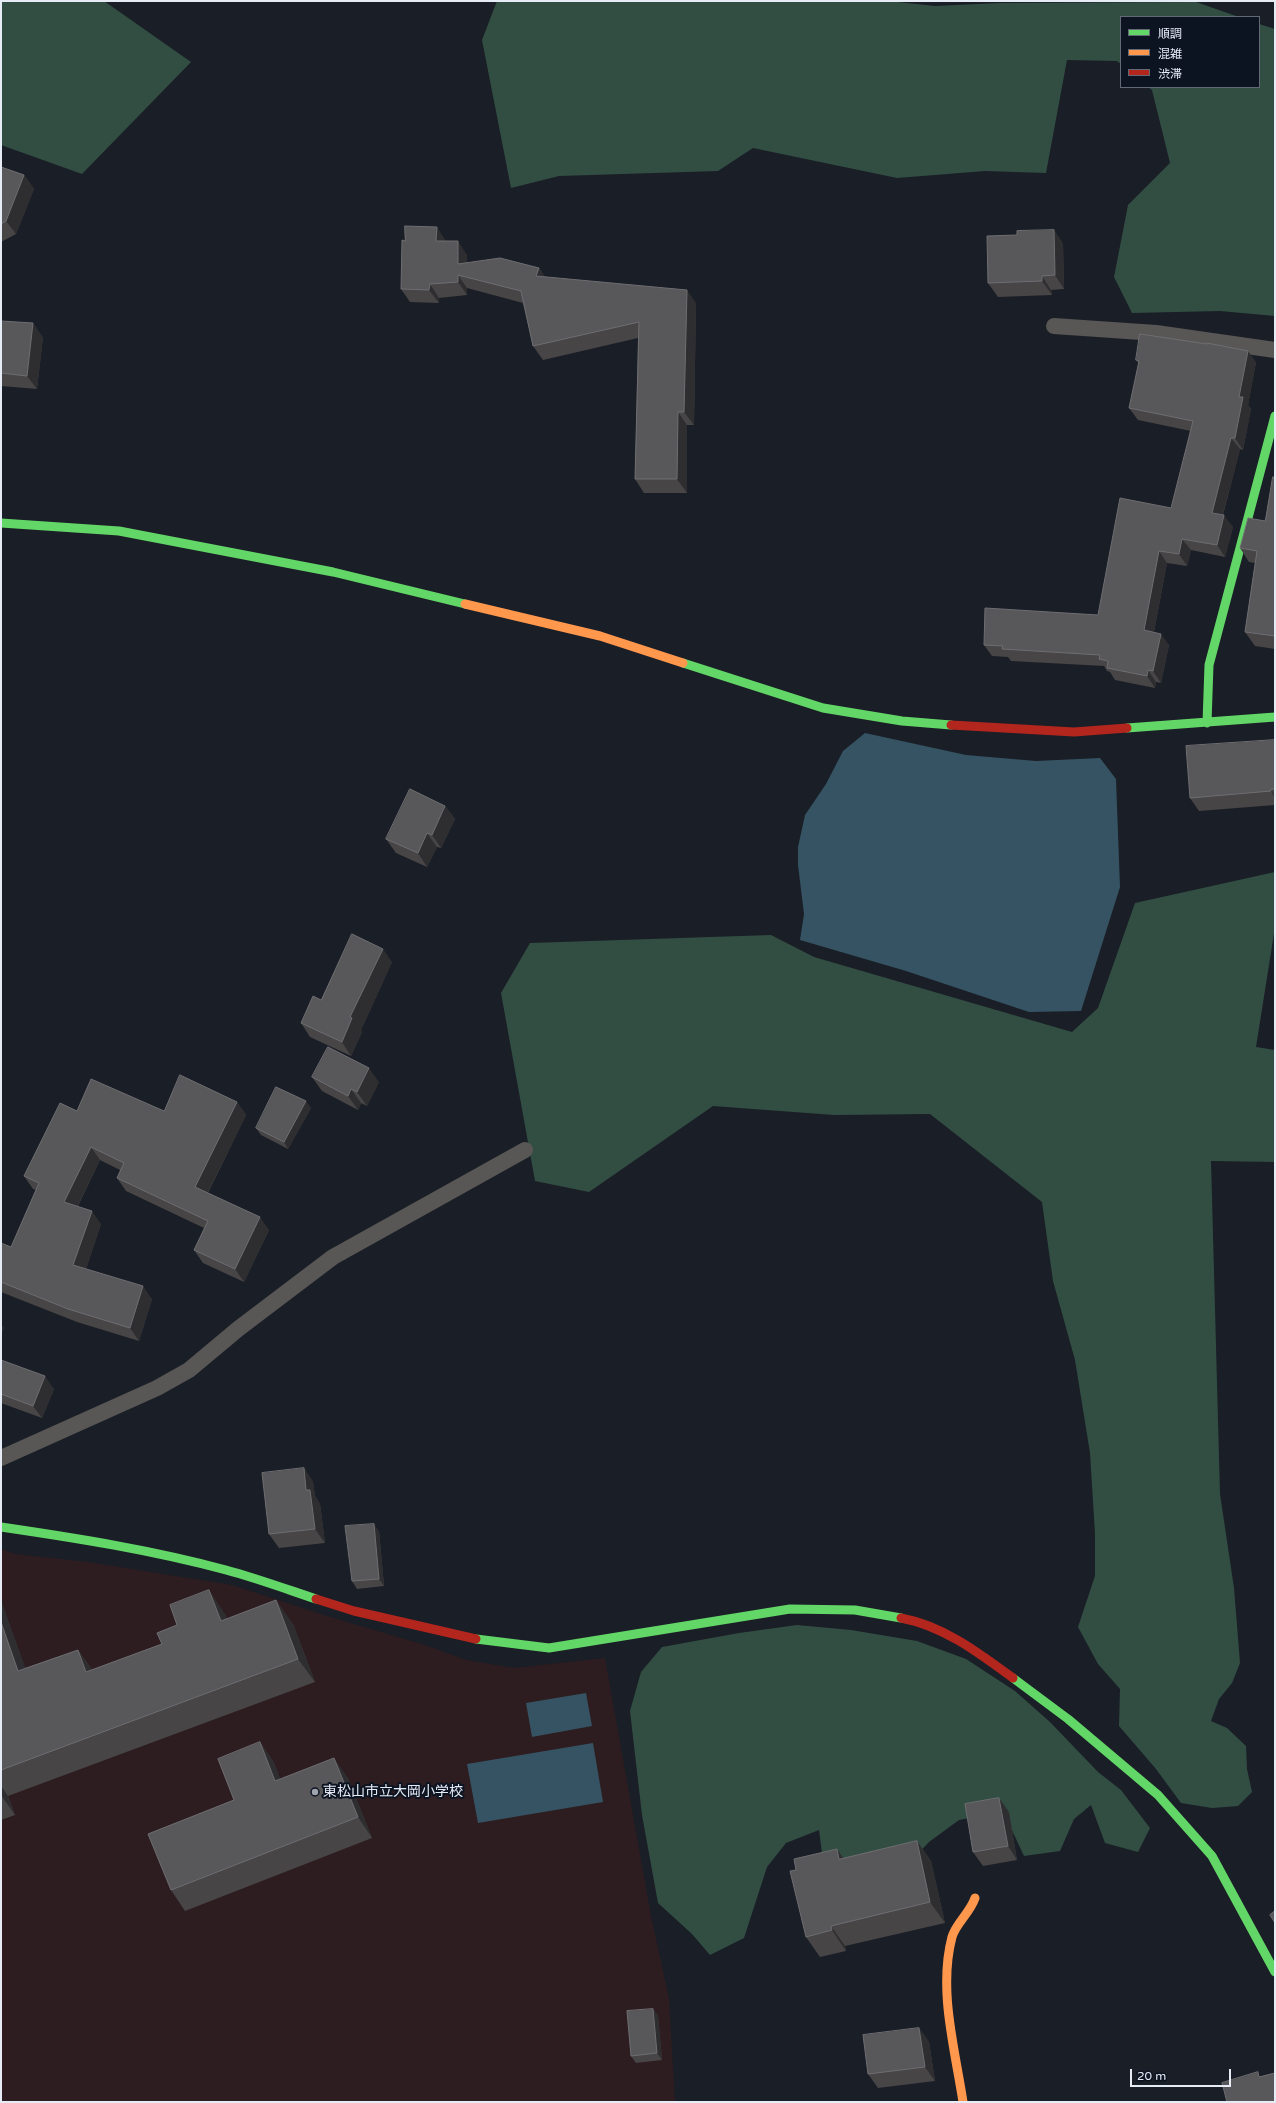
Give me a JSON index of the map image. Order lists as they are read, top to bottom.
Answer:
{
  "places": ["東松山市立大岡小学校"],
  "legend": ["順調", "混雑", "渋滞"],
  "scale_bar": "20 m"
}
